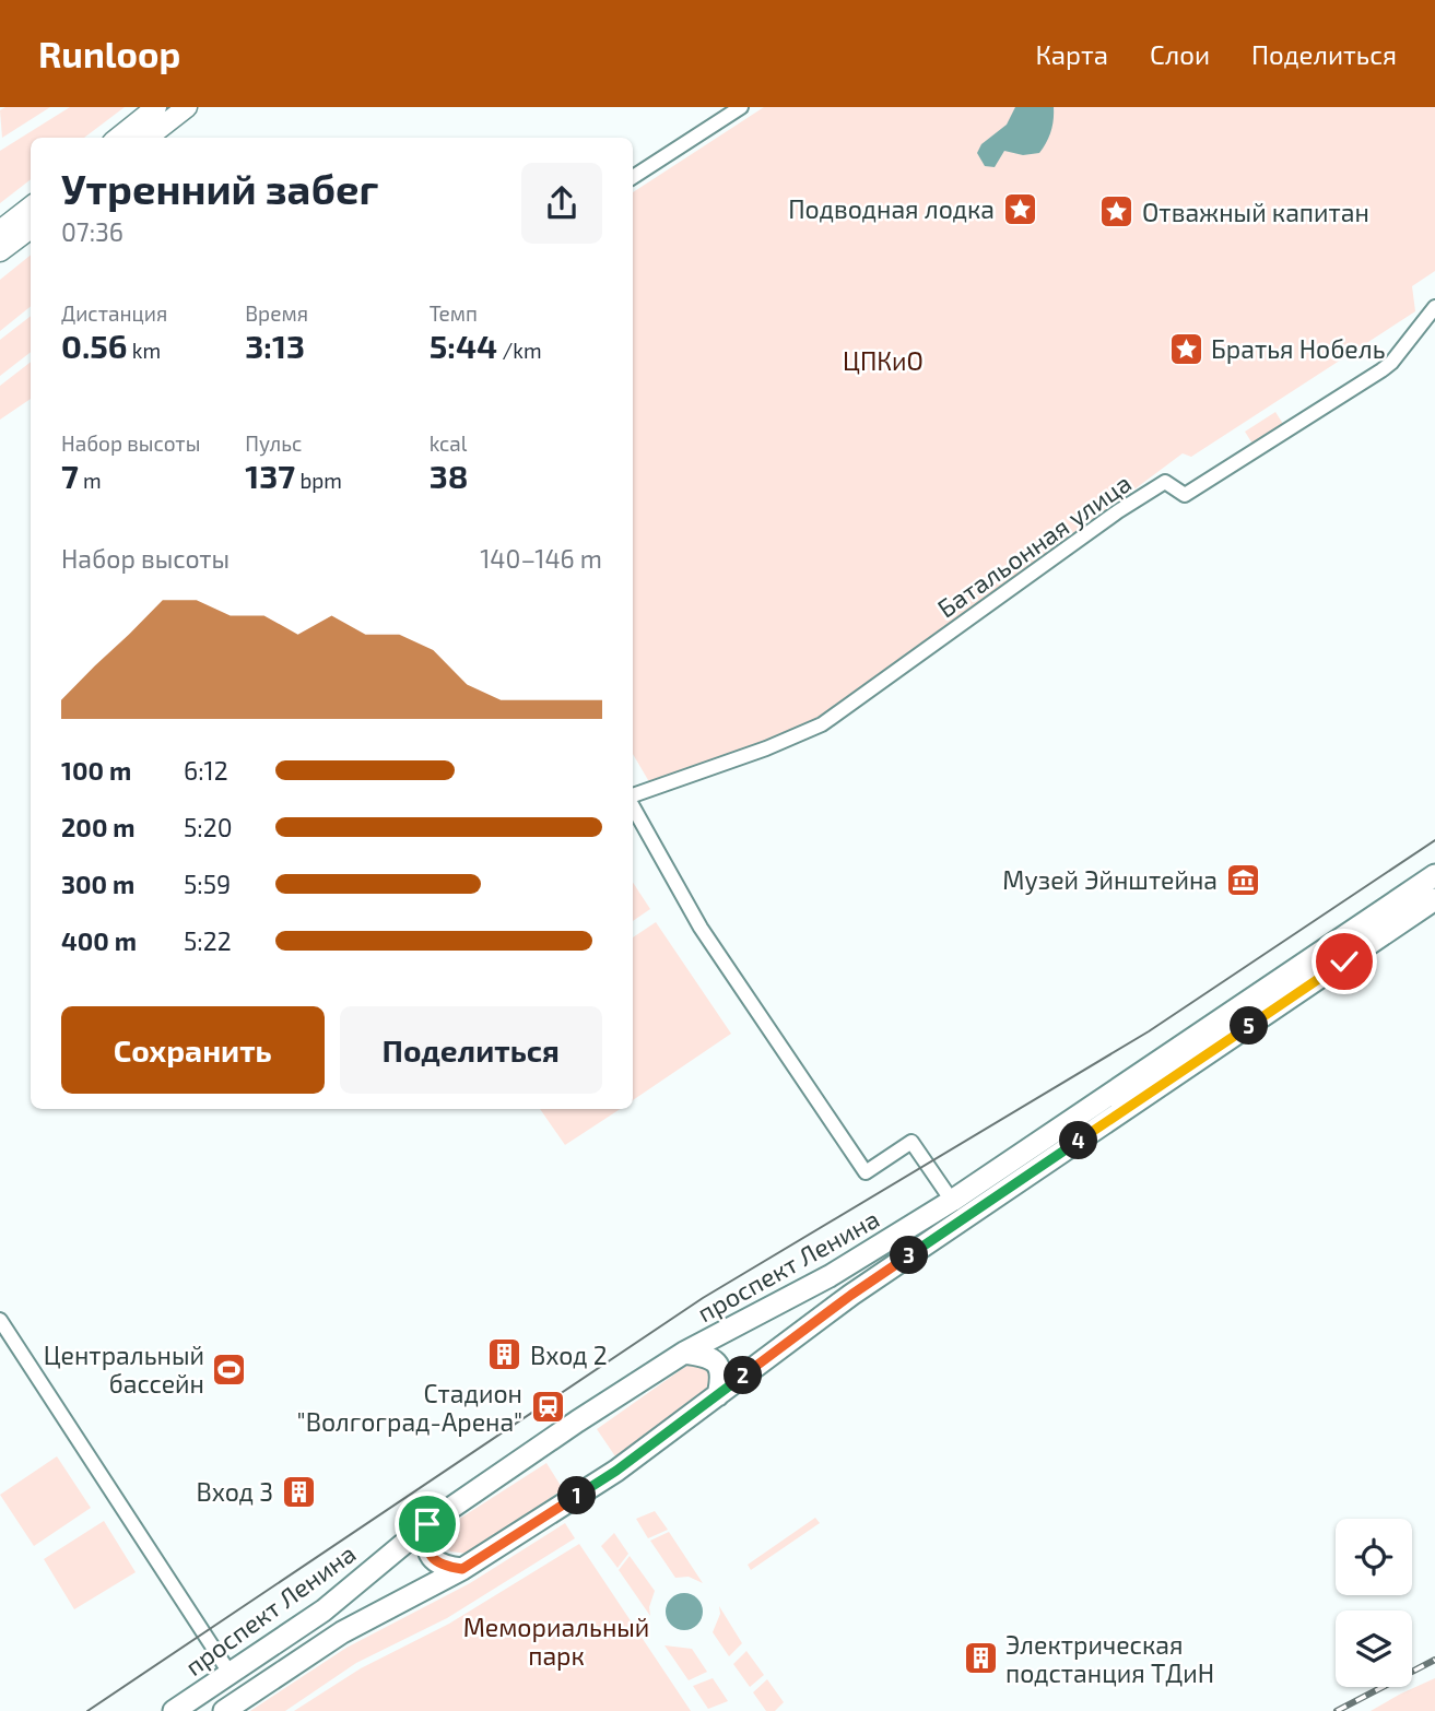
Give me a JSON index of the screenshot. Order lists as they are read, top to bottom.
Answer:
{
  "streets": {
    "main road": ["проспект Ленина"],
    "street": ["Батальонная улица"]
  },
  "parks": ["ЦПКиО", "Мемориальный парк"],
  "places": {
    "place": ["Подводная лодка", "Отважный капитан", "Братья Нобель"],
    "museum": ["Музей Эйнштейна"],
    "building": ["Вход 2", "Вход 3", "Электрическая подстанция ТДиН"],
    "sports": ["Центральный бассейн"],
    "station": ["Стадион \"Волгоград-Арена\""]
  },
  "page": {
    "header": "Runloop",
    "nav": ["Карта", "Слои", "Поделиться"],
    "heading": ["Утренний забег", "07:36"],
    "stats": [
      ["Дистанция", "0.56 km"],
      ["Время", "3:13"],
      ["Темп", "5:44 /km"],
      ["Набор высоты", "7 m"],
      ["Пульс", "137 bpm"],
      ["kcal", "38"]
    ],
    "chart": ["Набор высоты", "140–146 m"],
    "list": [
      {
        "name": "100 m",
        "note": "6:12"
      },
      {
        "name": "200 m",
        "note": "5:20"
      },
      {
        "name": "300 m",
        "note": "5:59"
      },
      {
        "name": "400 m",
        "note": "5:22"
      }
    ],
    "buttons": ["Сохранить", "Поделиться"],
    "pins": [
      "5",
      "4",
      "3",
      "2",
      "1"
    ]
  }
}
